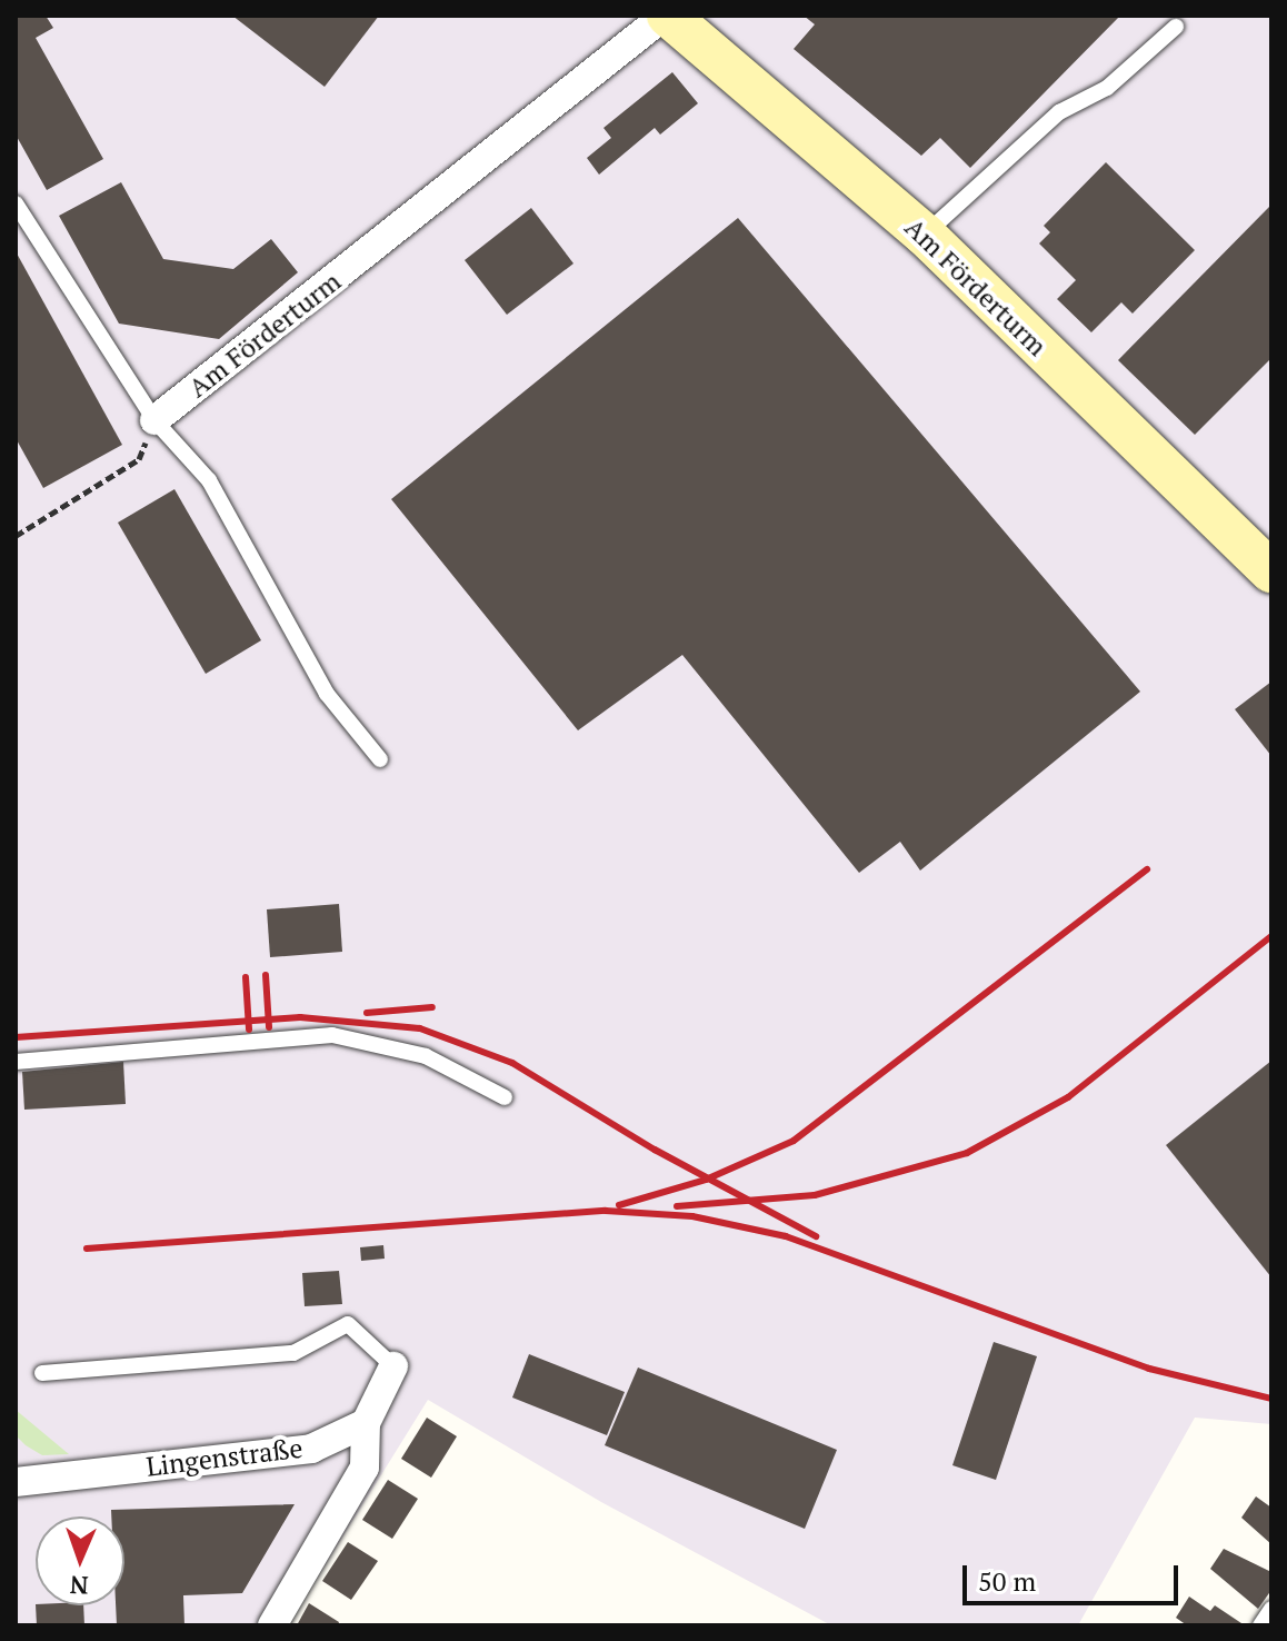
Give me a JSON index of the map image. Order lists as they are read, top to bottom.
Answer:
{
  "streets": {
    "street": ["Am Förderturm", "Lingenstraße"]
  },
  "scale_bar": "50 m",
  "north": "bottom"
}
